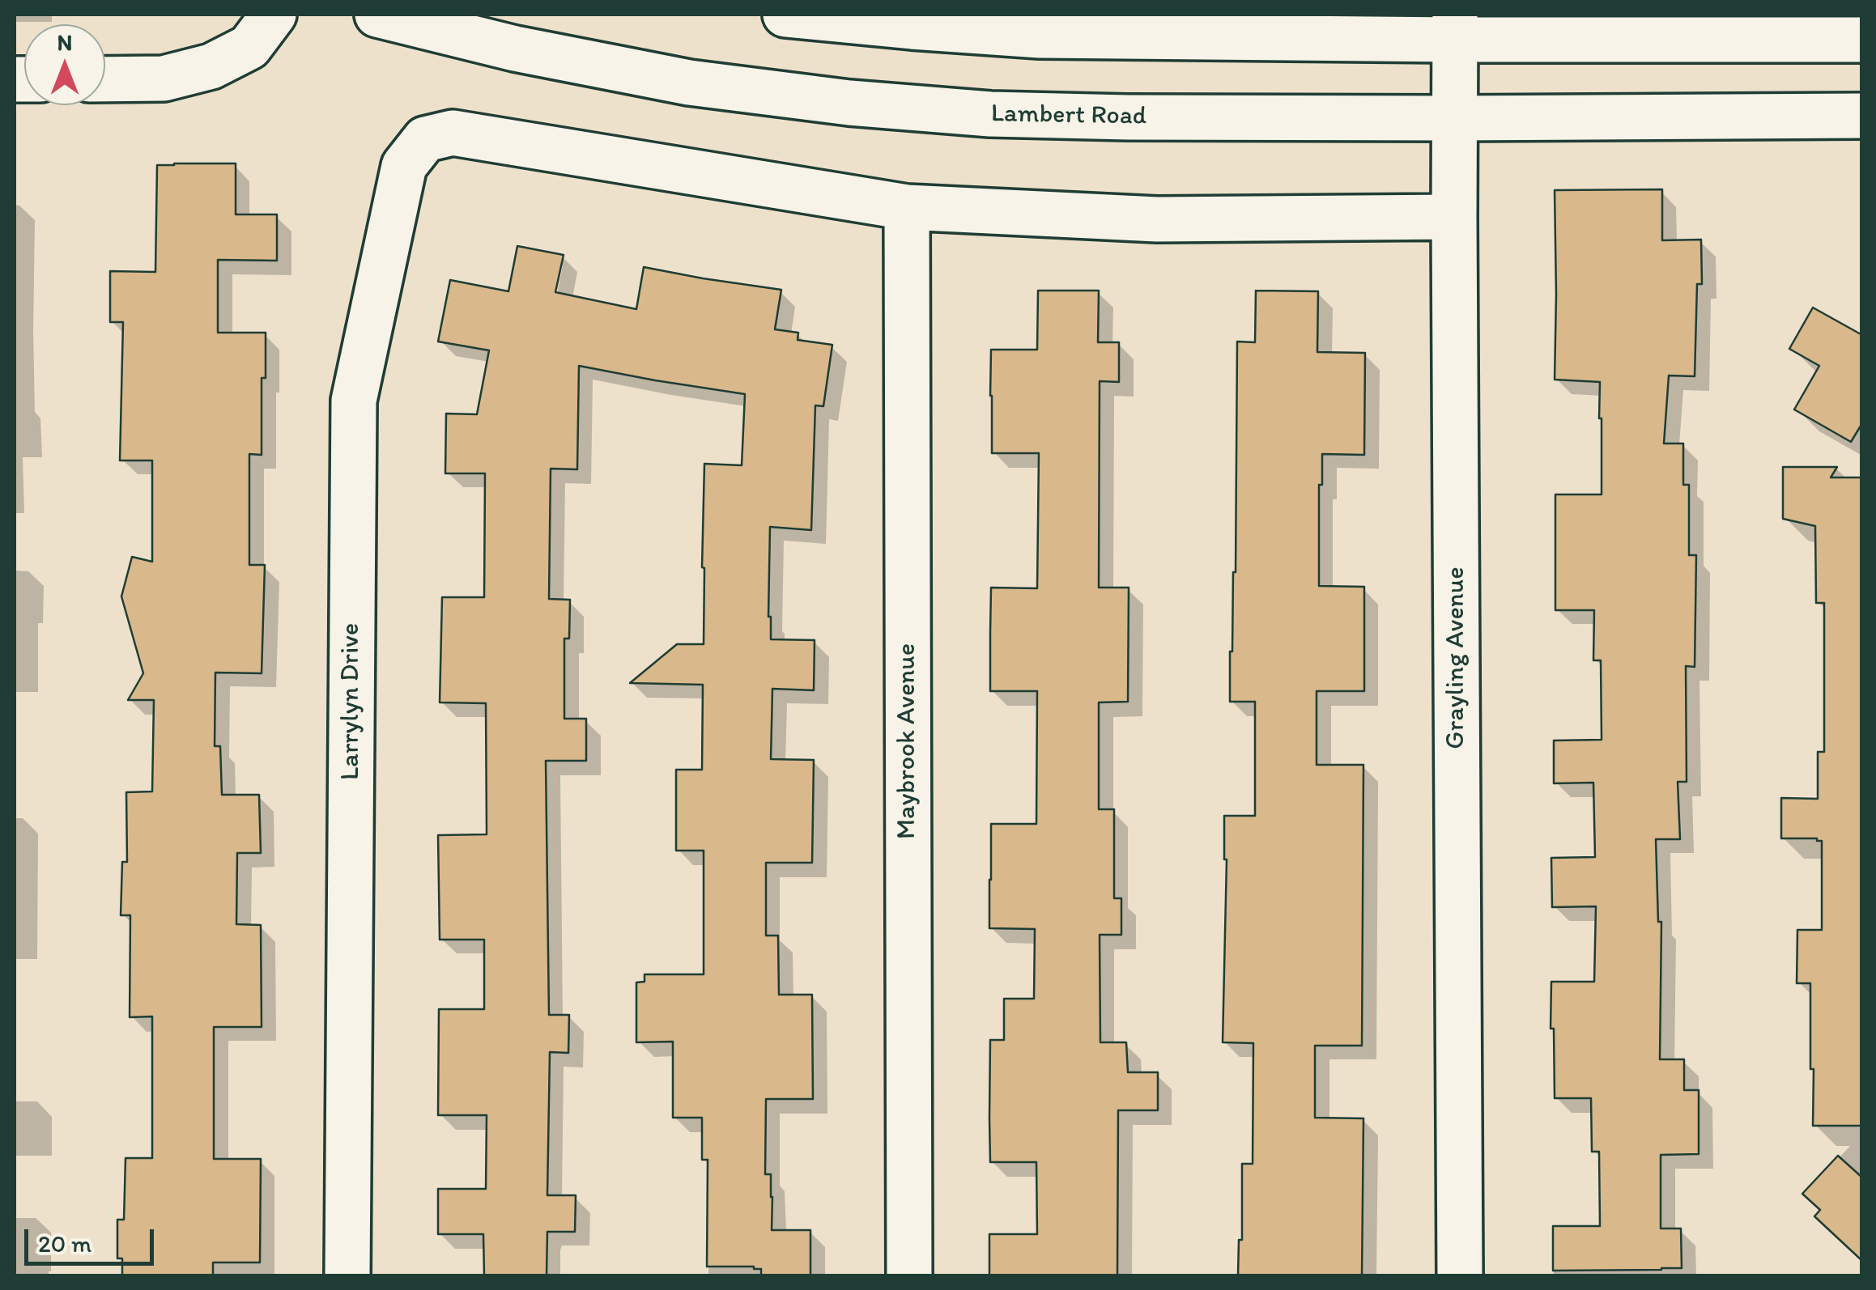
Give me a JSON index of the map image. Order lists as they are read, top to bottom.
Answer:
{
  "streets": {
    "street": [
      "Lambert Road",
      "Grayling Avenue",
      "Larrylyn Drive",
      "Maybrook Avenue"
    ]
  },
  "crossings": [
    ["Lambert Road", "Grayling Avenue"],
    ["Larrylyn Drive", "Maybrook Avenue"]
  ],
  "scale_bar": "20 m",
  "north": "top"
}
